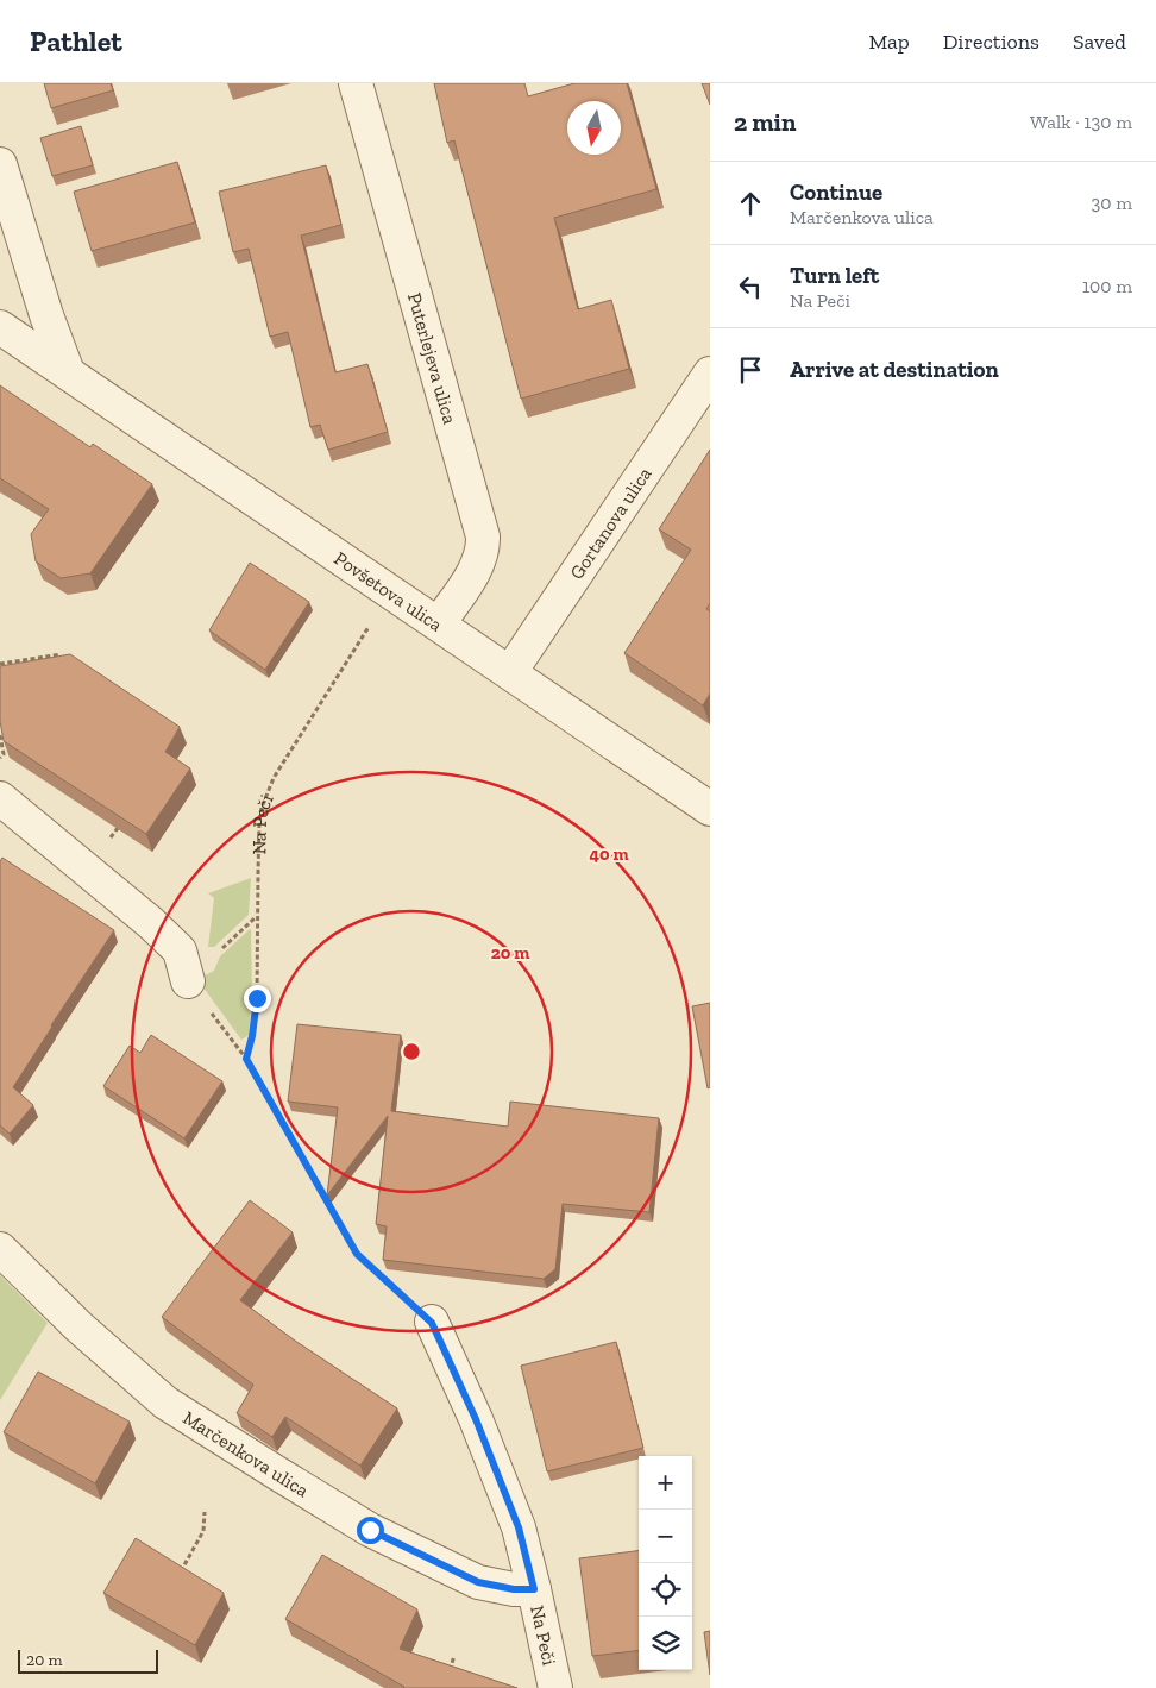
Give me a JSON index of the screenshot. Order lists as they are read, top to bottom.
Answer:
{
  "streets": {
    "street": [
      "Puterlejeva ulica",
      "Gortanova ulica",
      "Povšetova ulica",
      "Na Peči",
      "Marčenkova ulica"
    ]
  },
  "crossings": [
    ["Puterlejeva ulica", "Povšetova ulica"],
    ["Gortanova ulica", "Povšetova ulica"],
    ["Na Peči", "Marčenkova ulica"]
  ],
  "scale_bar": "20 m",
  "north": "bottom",
  "page": {
    "header": "Pathlet",
    "nav": ["Map", "Directions", "Saved"],
    "heading": ["2 min", "Walk · 130 m"],
    "list": [
      ["Continue", "Marčenkova ulica", "30 m"],
      ["Turn left", "Na Peči", "100 m"],
      "Arrive at destination"
    ],
    "map_buttons": ["+", "−"],
    "scale": "20 m"
  },
  "rings": ["40 m", "20 m"]
}
